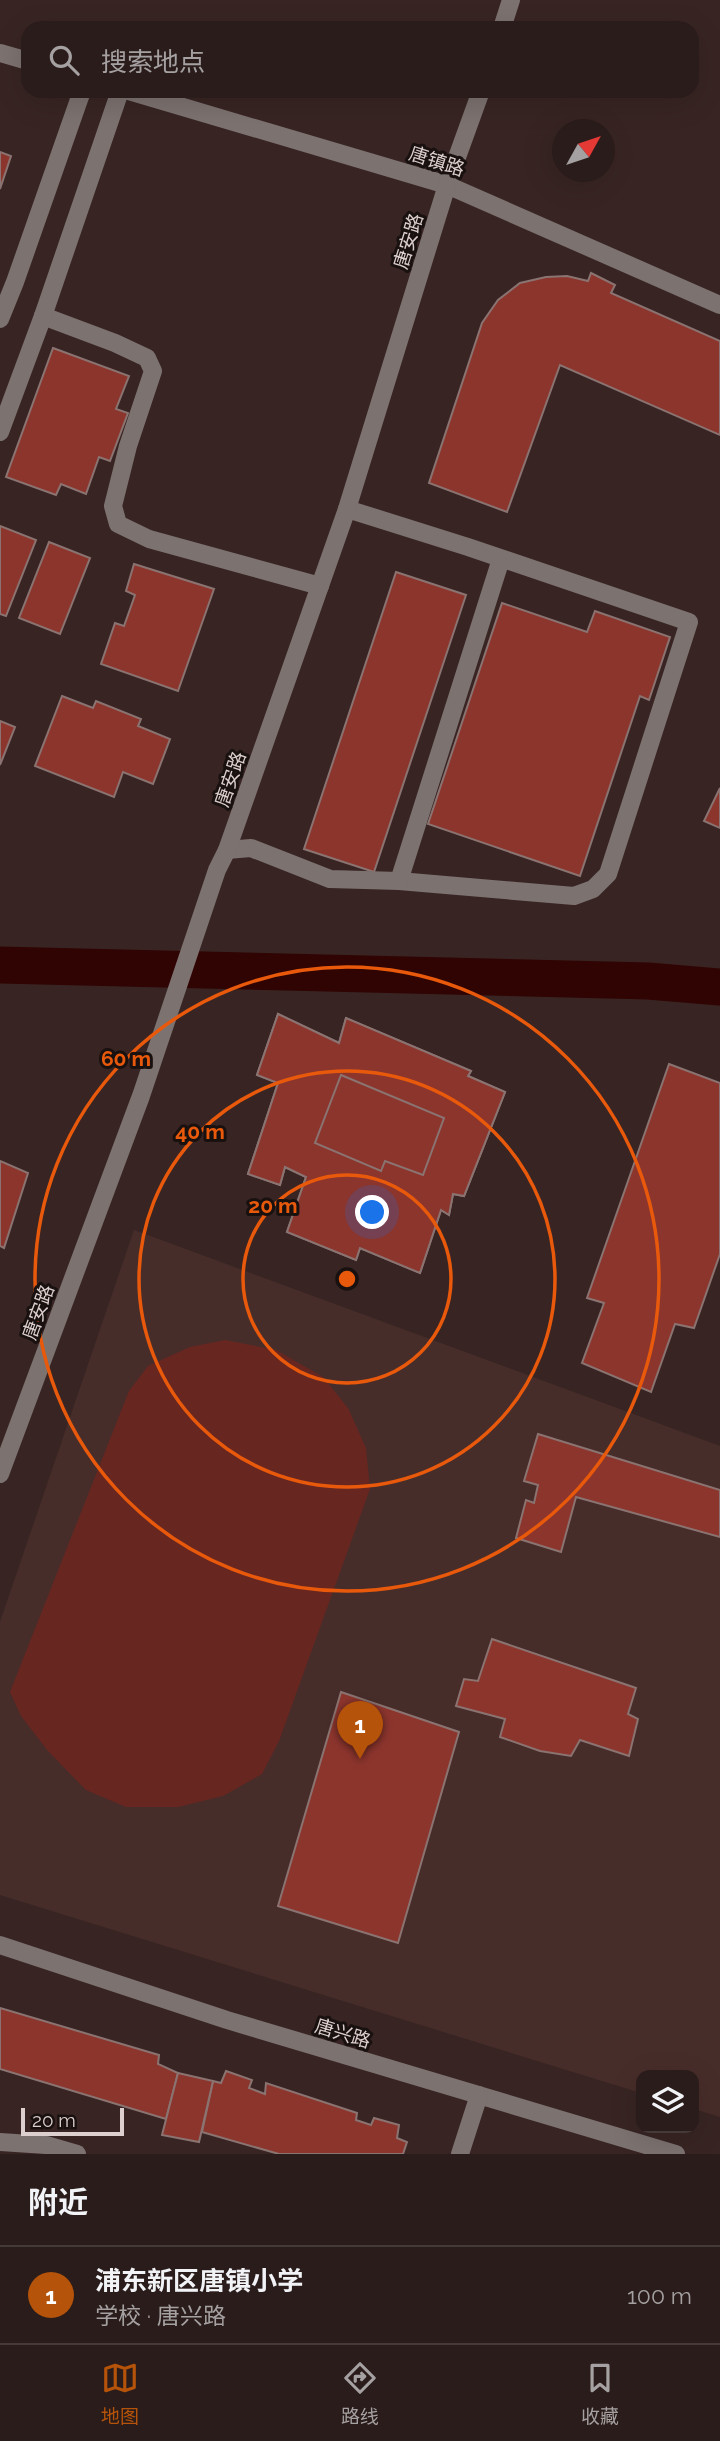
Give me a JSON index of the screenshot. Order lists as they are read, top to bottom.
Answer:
{
  "streets": {
    "street": ["唐镇路", "唐安路", "唐兴路"]
  },
  "crossings": [
    ["唐镇路", "唐安路"]
  ],
  "scale_bar": "20 m",
  "north": "top right",
  "page": {
    "search": "搜索地点",
    "pins": "1",
    "scale": "20 m",
    "heading": "附近",
    "list": [
      {
        "mark": "1",
        "name": "浦东新区唐镇小学",
        "note": "学校 · 唐兴路",
        "value": "100 m"
      }
    ],
    "nav": ["地图", "路线", "收藏"]
  },
  "rings": ["60 m", "40 m", "20 m"]
}
